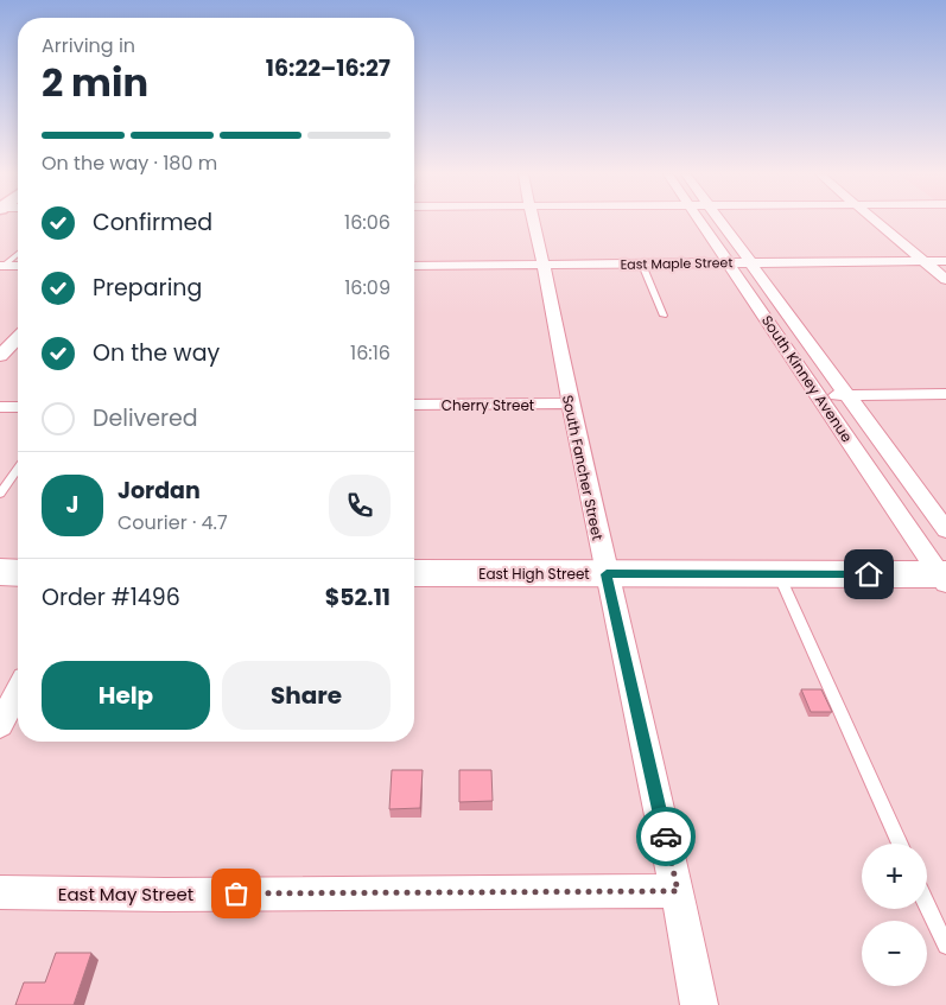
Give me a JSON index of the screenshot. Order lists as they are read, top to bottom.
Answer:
{
  "streets": {
    "main road": ["East High Street"],
    "street": [
      "East Maple Street",
      "South Kinney Avenue",
      "Cherry Street",
      "South Fancher Street",
      "East May Street"
    ]
  },
  "crossings": [
    ["East Maple Street", "South Kinney Avenue"],
    ["East Maple Street", "South Fancher Street"],
    ["South Kinney Avenue", "East High Street"],
    ["Cherry Street", "South Fancher Street"],
    ["South Fancher Street", "East High Street"],
    ["South Fancher Street", "East May Street"]
  ],
  "page": {
    "heading": ["2 min", "Arriving in", "16:22–16:27"],
    "panel": [
      "Jordan",
      "Courier · 4.7",
      "Order #1496",
      "$52.11"
    ],
    "bar": "On the way · 180 m",
    "list": [
      ["Confirmed", "16:06"],
      ["Preparing", "16:09"],
      ["On the way", "16:16"],
      "Delivered"
    ],
    "round": "J",
    "buttons": ["Help", "Share"],
    "map_buttons": ["+", "−"]
  }
}
